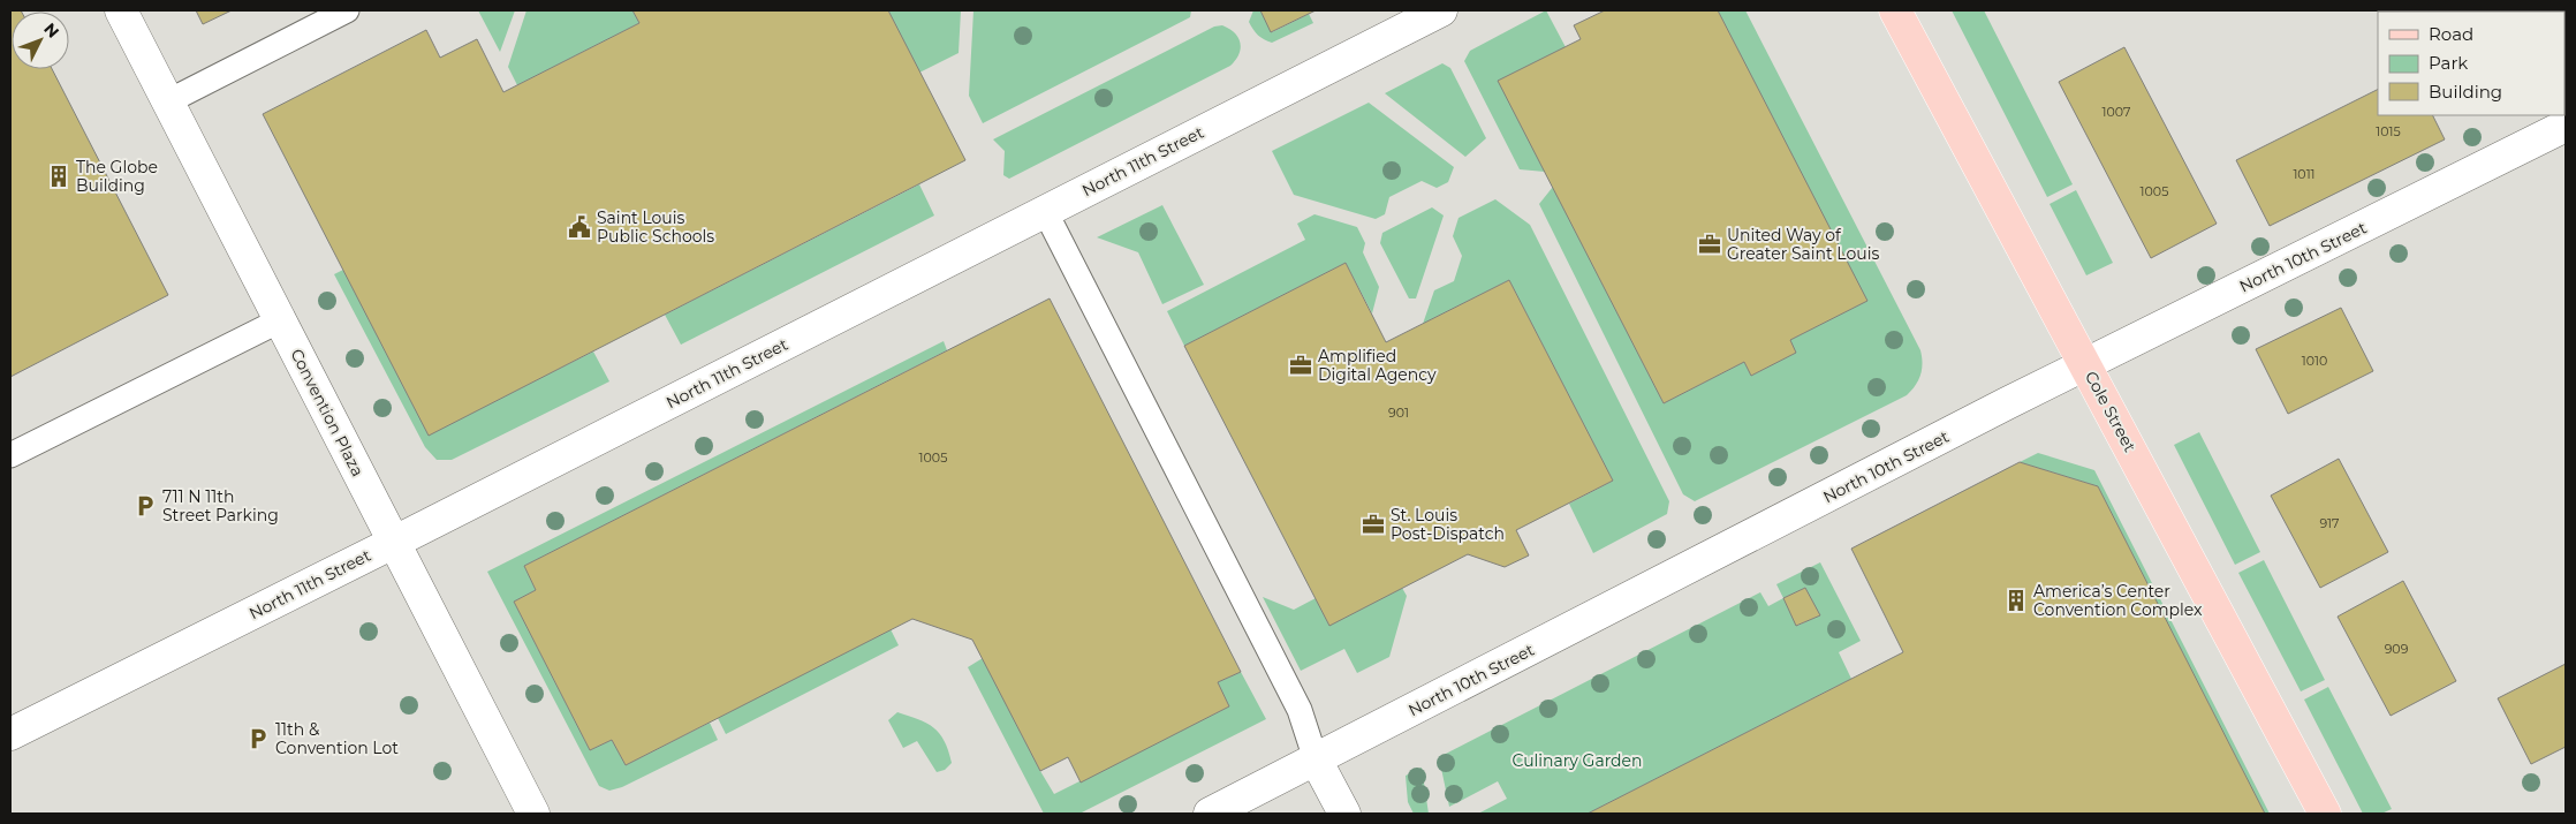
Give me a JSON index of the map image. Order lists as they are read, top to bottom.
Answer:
{
  "streets": {
    "main road": ["Cole Street"],
    "street": ["North 11th Street", "North 10th Street", "Convention Plaza"]
  },
  "crossings": [
    ["North 11th Street", "Convention Plaza"],
    ["North 10th Street", "Cole Street"]
  ],
  "parks": ["Culinary Garden"],
  "places": {
    "building": ["The Globe Building", "America’s Center Convention Complex"],
    "public building": ["Saint Louis Public Schools"],
    "office": ["United Way of Greater Saint Louis", "Amplified Digital Agency", "St. Louis Post-Dispatch"],
    "parking": ["711 N 11th Street Parking", "11th & Convention Lot"]
  },
  "house_numbers": [
    "1007",
    "1015",
    "1011",
    "1005",
    "1010",
    "901",
    "1005",
    "917",
    "909"
  ],
  "legend": ["Road", "Park", "Building"],
  "north": "top right"
}
